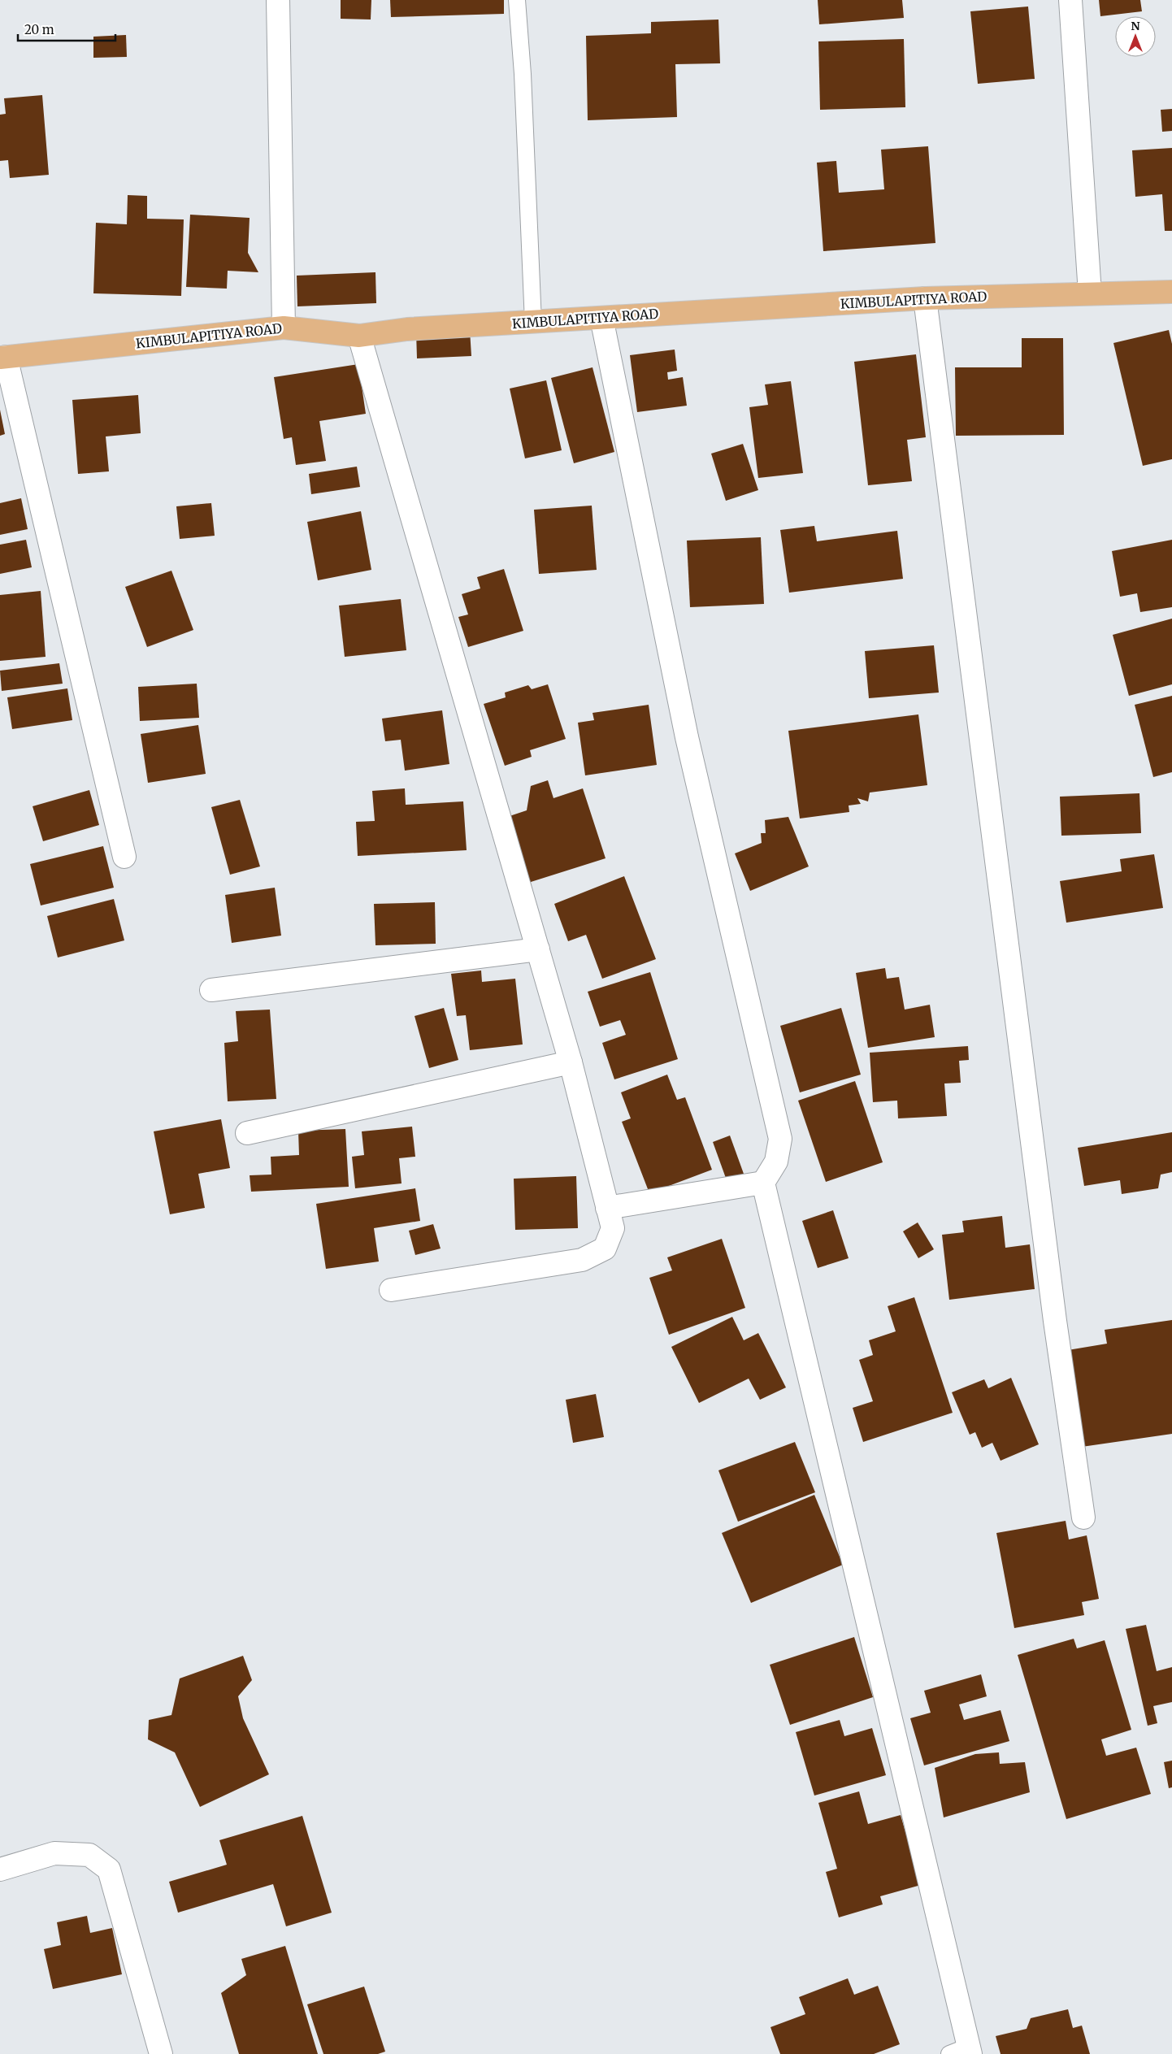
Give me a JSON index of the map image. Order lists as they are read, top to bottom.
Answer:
{
  "streets": {
    "main road": ["KIMBULAPITIYA ROAD"]
  },
  "scale_bar": "20 m",
  "north": "top"
}
